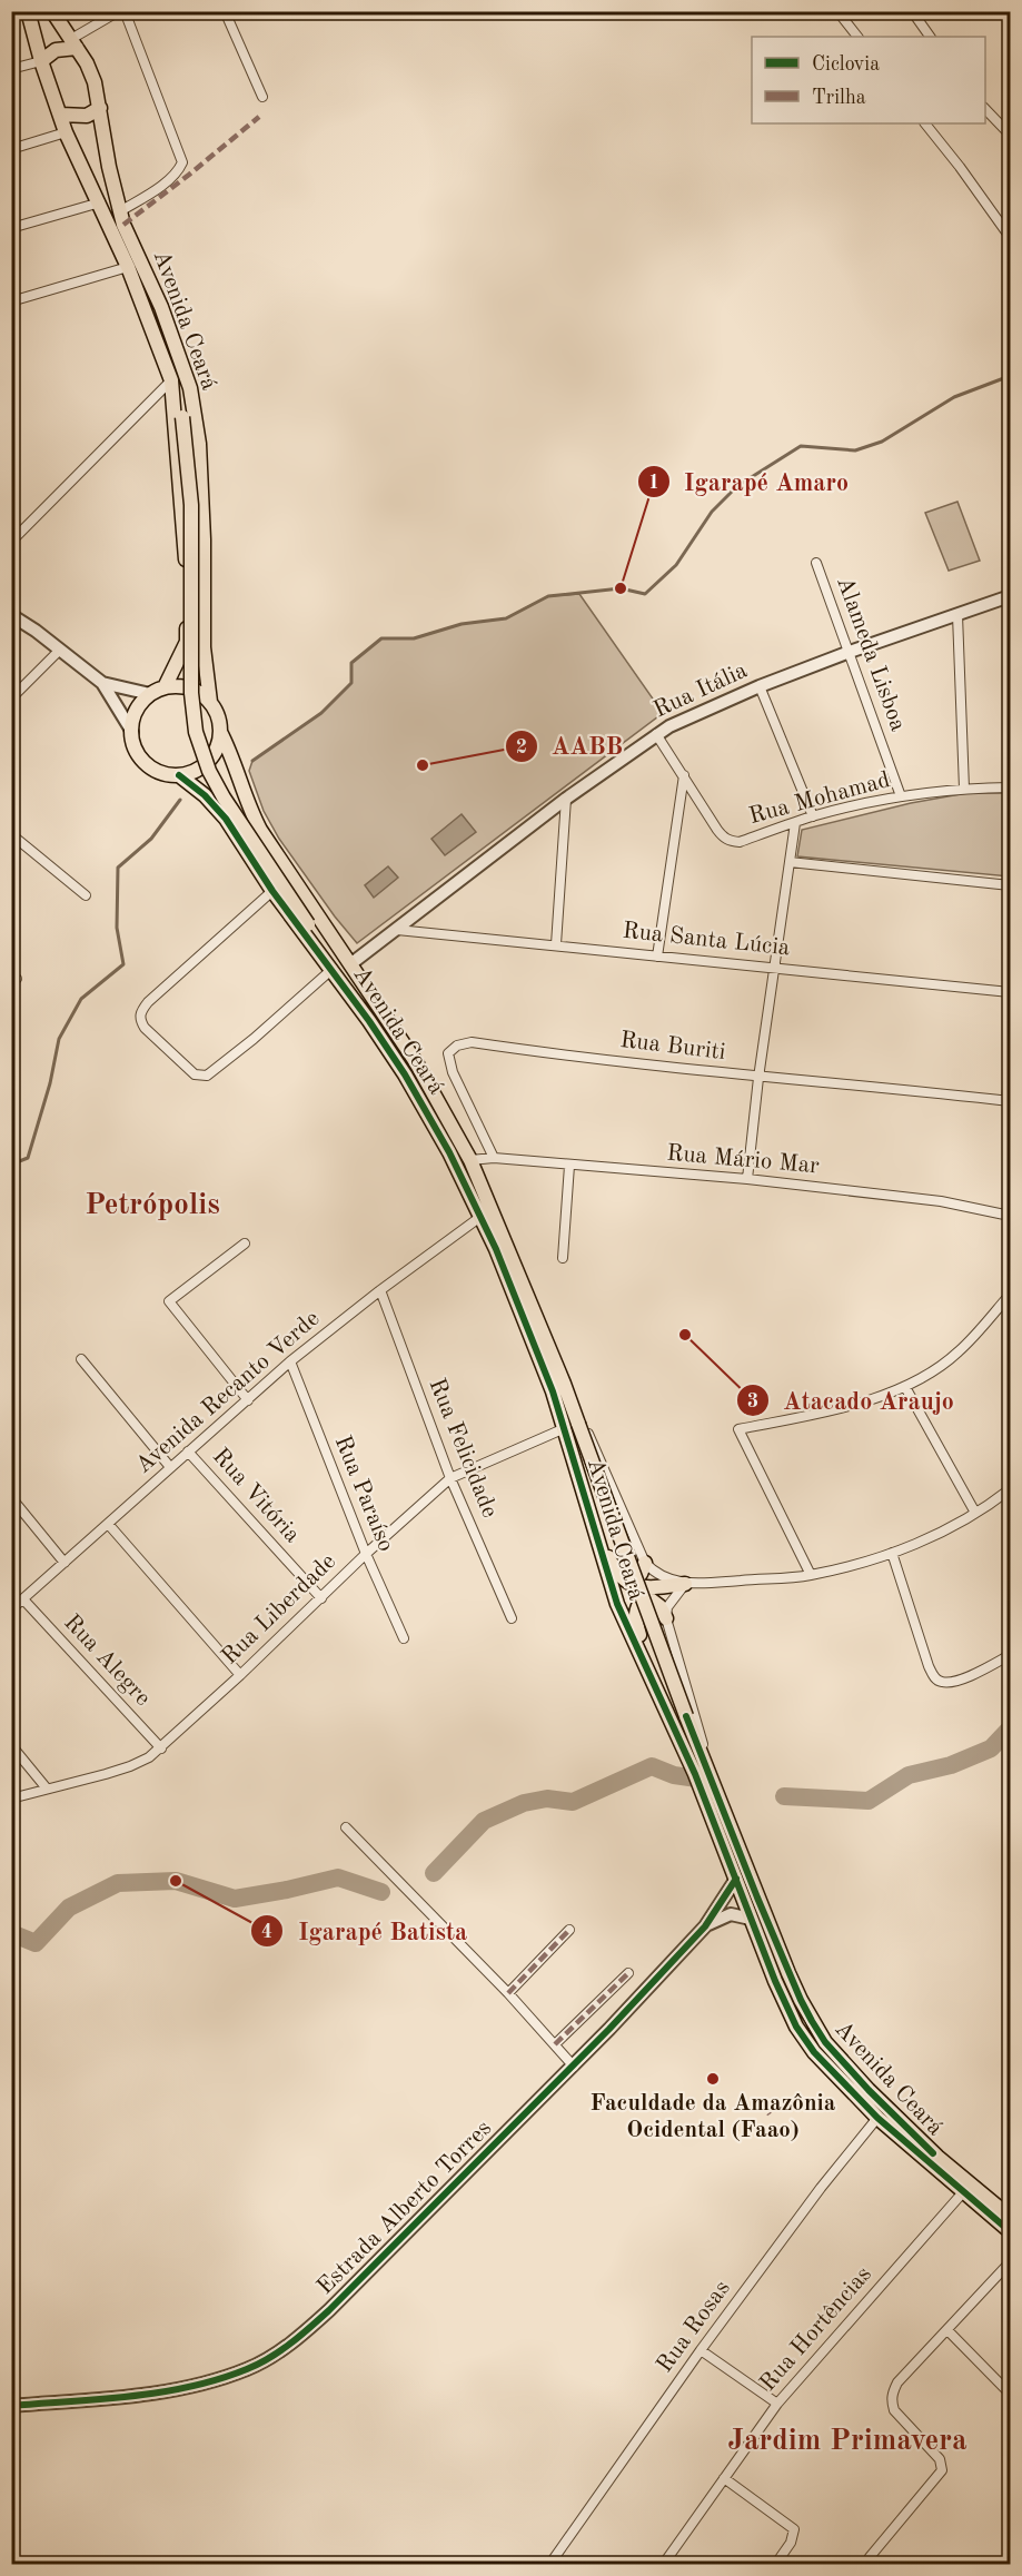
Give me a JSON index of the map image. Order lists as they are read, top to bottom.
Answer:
{
  "streets": {
    "main road": ["Avenida Ceará"],
    "street": [
      "Alameda Lisboa",
      "Rua Itália",
      "Rua Mohamad",
      "Rua Santa Lúcia",
      "Rua Buriti",
      "Rua Mário Mar",
      "Avenida Recanto Verde",
      "Rua Felicidade",
      "Rua Paraíso",
      "Rua Vitória",
      "Rua Liberdade",
      "Rua Alegre",
      "Estrada Alberto Torres",
      "Rua Rosas",
      "Rua Hortências"
    ]
  },
  "crossings": [
    ["Avenida Ceará", "Rua Itália"],
    ["Avenida Ceará", "Rua Mário Mar"],
    ["Avenida Ceará", "Avenida Recanto Verde"],
    ["Avenida Ceará", "Rua Liberdade"],
    ["Avenida Ceará", "Estrada Alberto Torres"],
    ["Avenida Ceará", "Rua Rosas"],
    ["Avenida Ceará", "Rua Hortências"],
    ["Alameda Lisboa", "Rua Itália"],
    ["Alameda Lisboa", "Rua Mohamad"],
    ["Rua Itália", "Rua Mohamad"],
    ["Rua Itália", "Rua Santa Lúcia"],
    ["Rua Buriti", "Rua Mário Mar"],
    ["Avenida Recanto Verde", "Rua Felicidade"],
    ["Avenida Recanto Verde", "Rua Paraíso"],
    ["Avenida Recanto Verde", "Rua Vitória"],
    ["Avenida Recanto Verde", "Rua Alegre"],
    ["Rua Felicidade", "Rua Liberdade"],
    ["Rua Paraíso", "Rua Liberdade"],
    ["Rua Vitória", "Rua Liberdade"],
    ["Rua Liberdade", "Rua Alegre"]
  ],
  "districts": ["Petrópolis", "Jardim Primavera"],
  "places": [
    "Igarapé Amaro",
    "AABB",
    "Atacado Araujo",
    "Igarapé Batista",
    "Faculdade da Amazônia Ocidental (Faao)"
  ],
  "legend": ["Ciclovia", "Trilha"]
}
